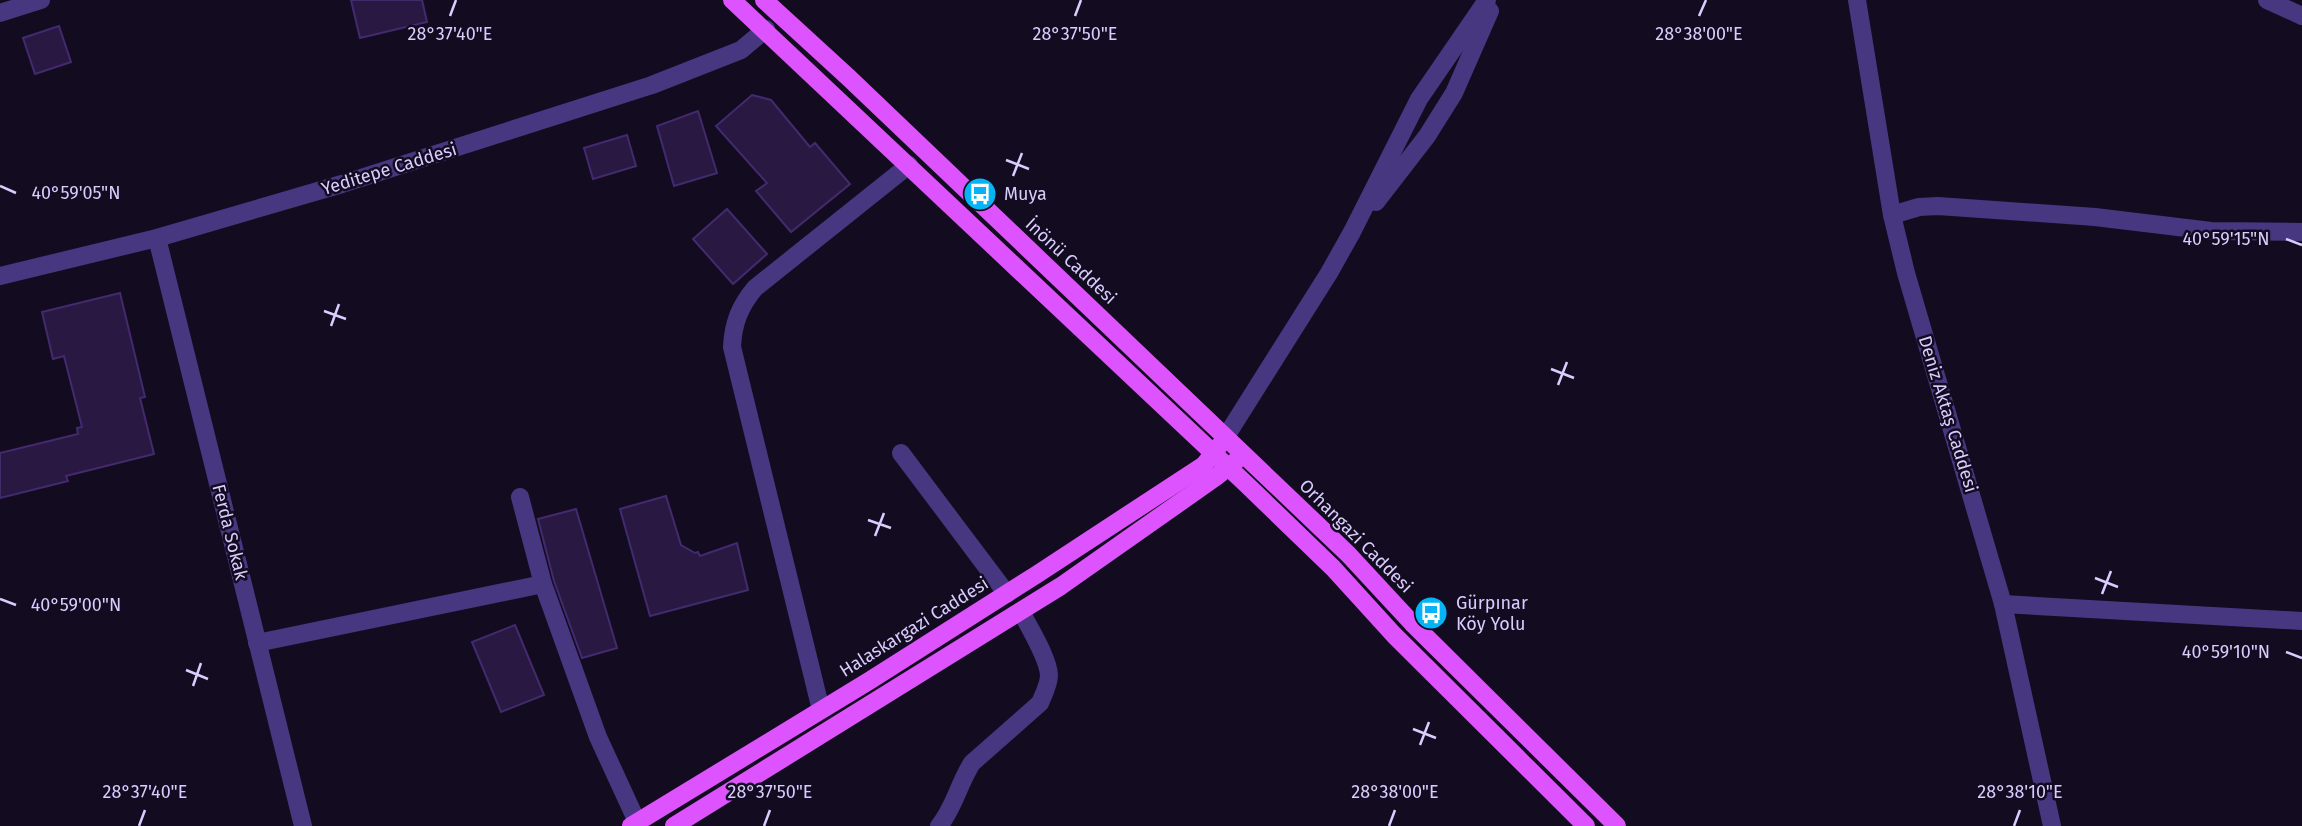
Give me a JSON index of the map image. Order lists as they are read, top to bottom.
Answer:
{
  "streets": {
    "main road": ["İnönü Caddesi", "Orhangazi Caddesi", "Halaskargazi Caddesi"],
    "street": ["Yeditepe Caddesi", "Deniz Aktaş Caddesi", "Ferda Sokak"]
  },
  "crossings": [
    ["Yeditepe Caddesi", "Ferda Sokak"],
    ["İnönü Caddesi", "Orhangazi Caddesi"],
    ["İnönü Caddesi", "Halaskargazi Caddesi"]
  ],
  "places": {
    "bus stop": ["Muya", "Gürpınar Köy Yolu"]
  },
  "coordinates": [
    "28°37'40\"E",
    "28°37'50\"E",
    "28°38'00\"E",
    "40°59'05\"N",
    "40°59'15\"N",
    "40°59'00\"N",
    "40°59'10\"N",
    "28°38'10\"E"
  ]
}
